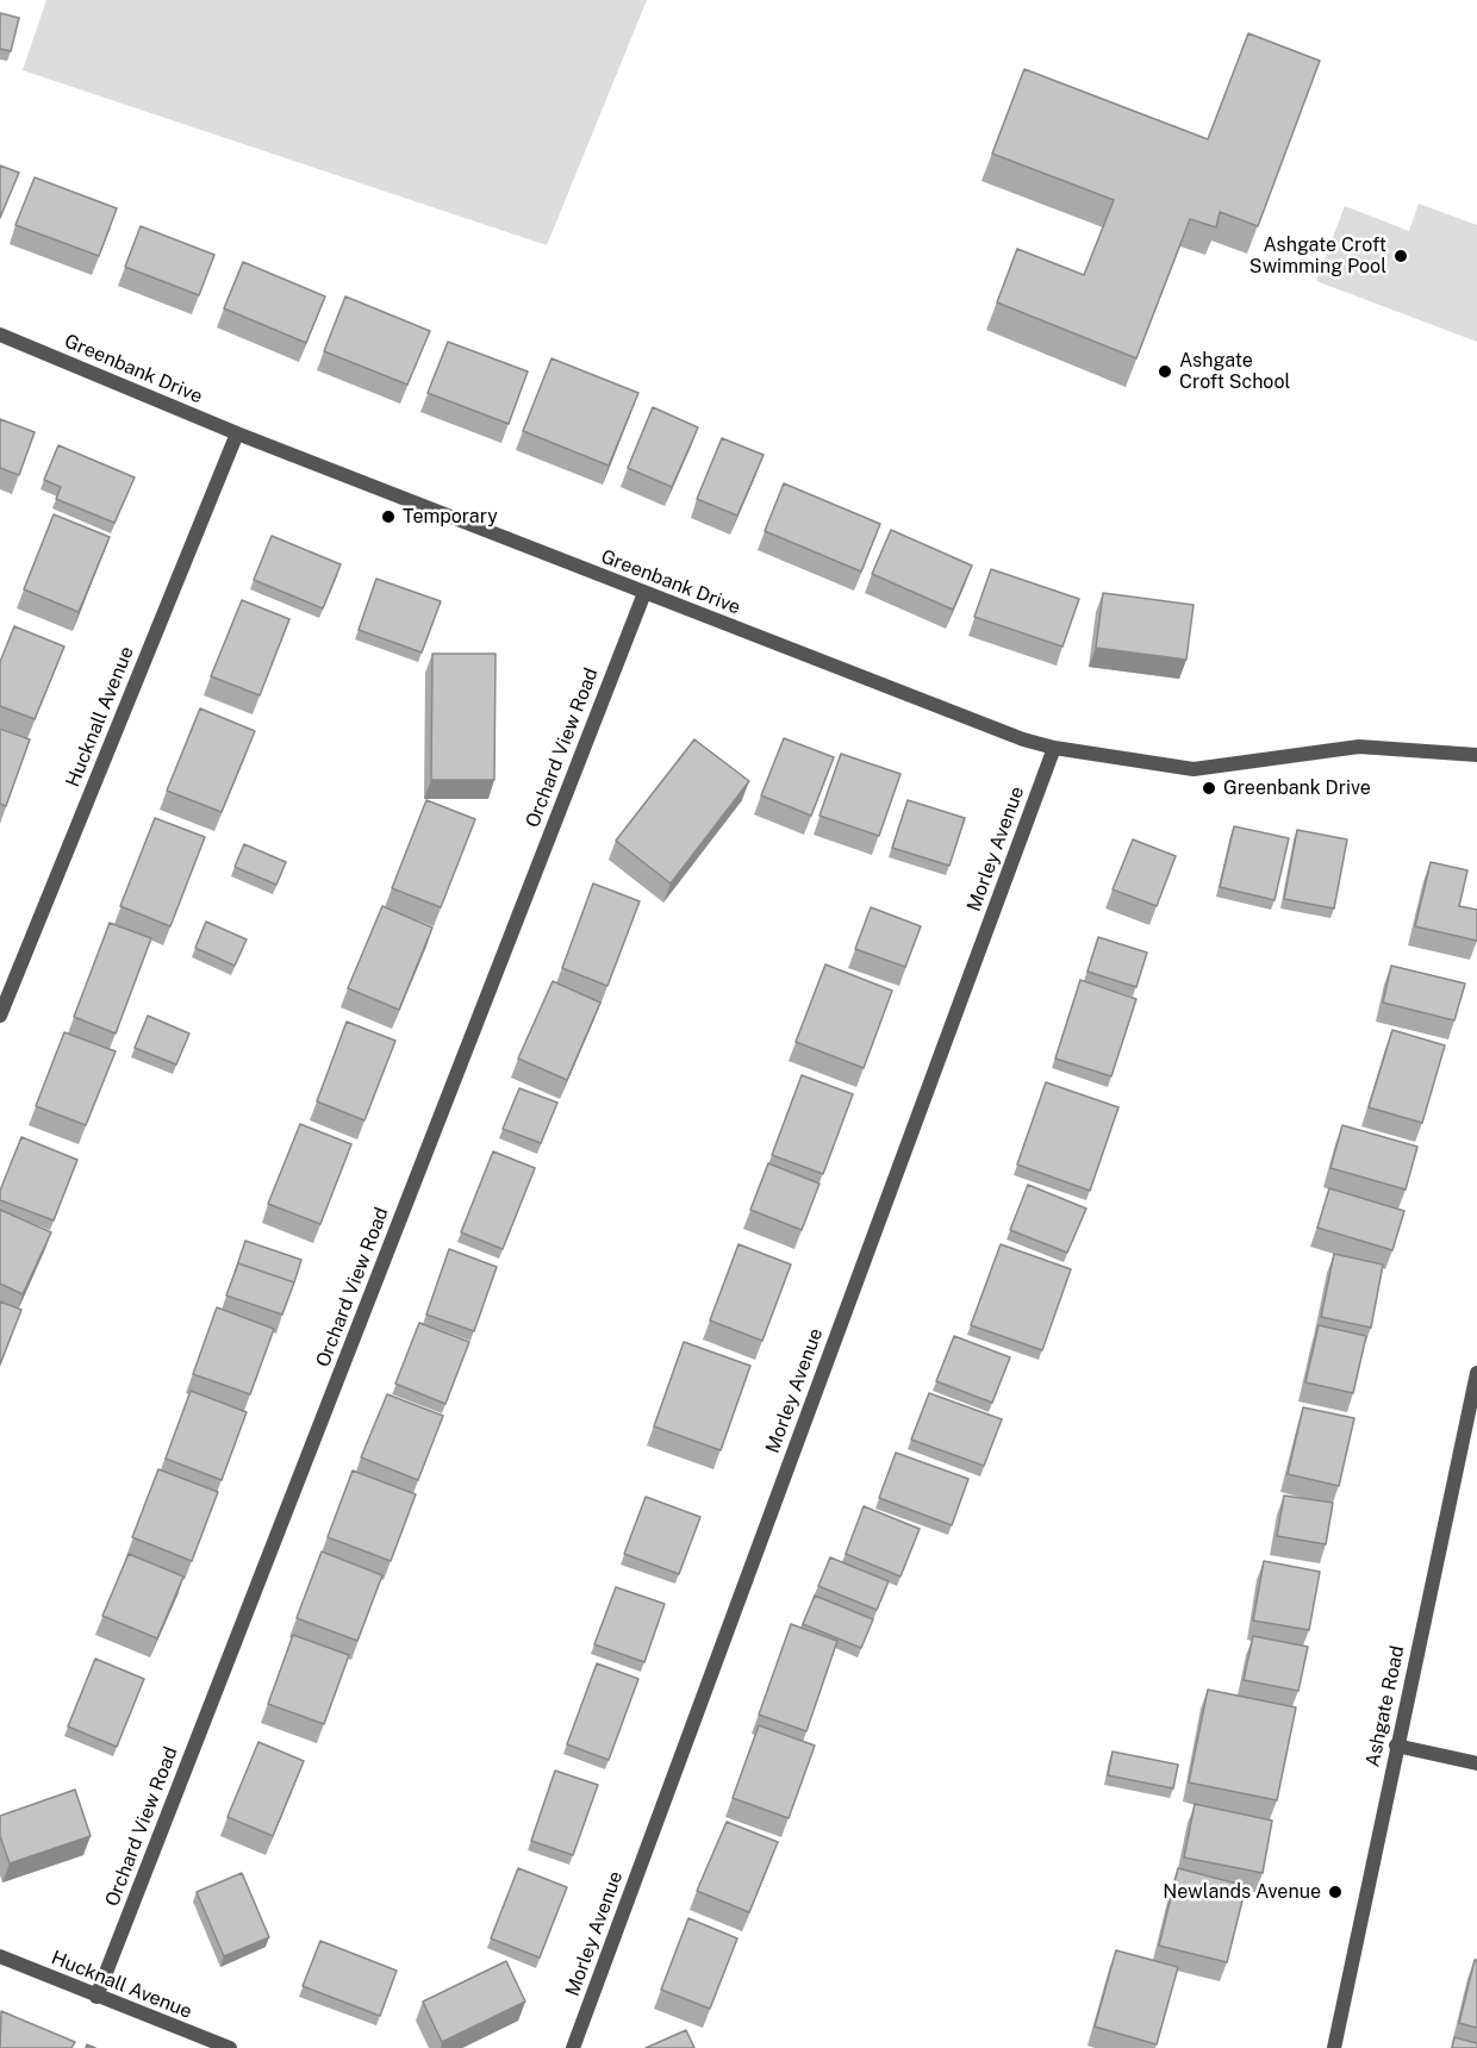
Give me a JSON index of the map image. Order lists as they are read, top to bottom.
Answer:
{
  "streets": {
    "street": [
      "Greenbank Drive",
      "Hucknall Avenue",
      "Orchard View Road",
      "Morley Avenue",
      "Ashgate Road"
    ]
  },
  "crossings": [
    ["Greenbank Drive", "Hucknall Avenue"],
    ["Greenbank Drive", "Orchard View Road"],
    ["Greenbank Drive", "Morley Avenue"],
    ["Hucknall Avenue", "Orchard View Road"]
  ],
  "places": [
    "Ashgate Croft Swimming Pool",
    "Ashgate Croft School",
    "Temporary",
    "Greenbank Drive",
    "Newlands Avenue"
  ]
}
